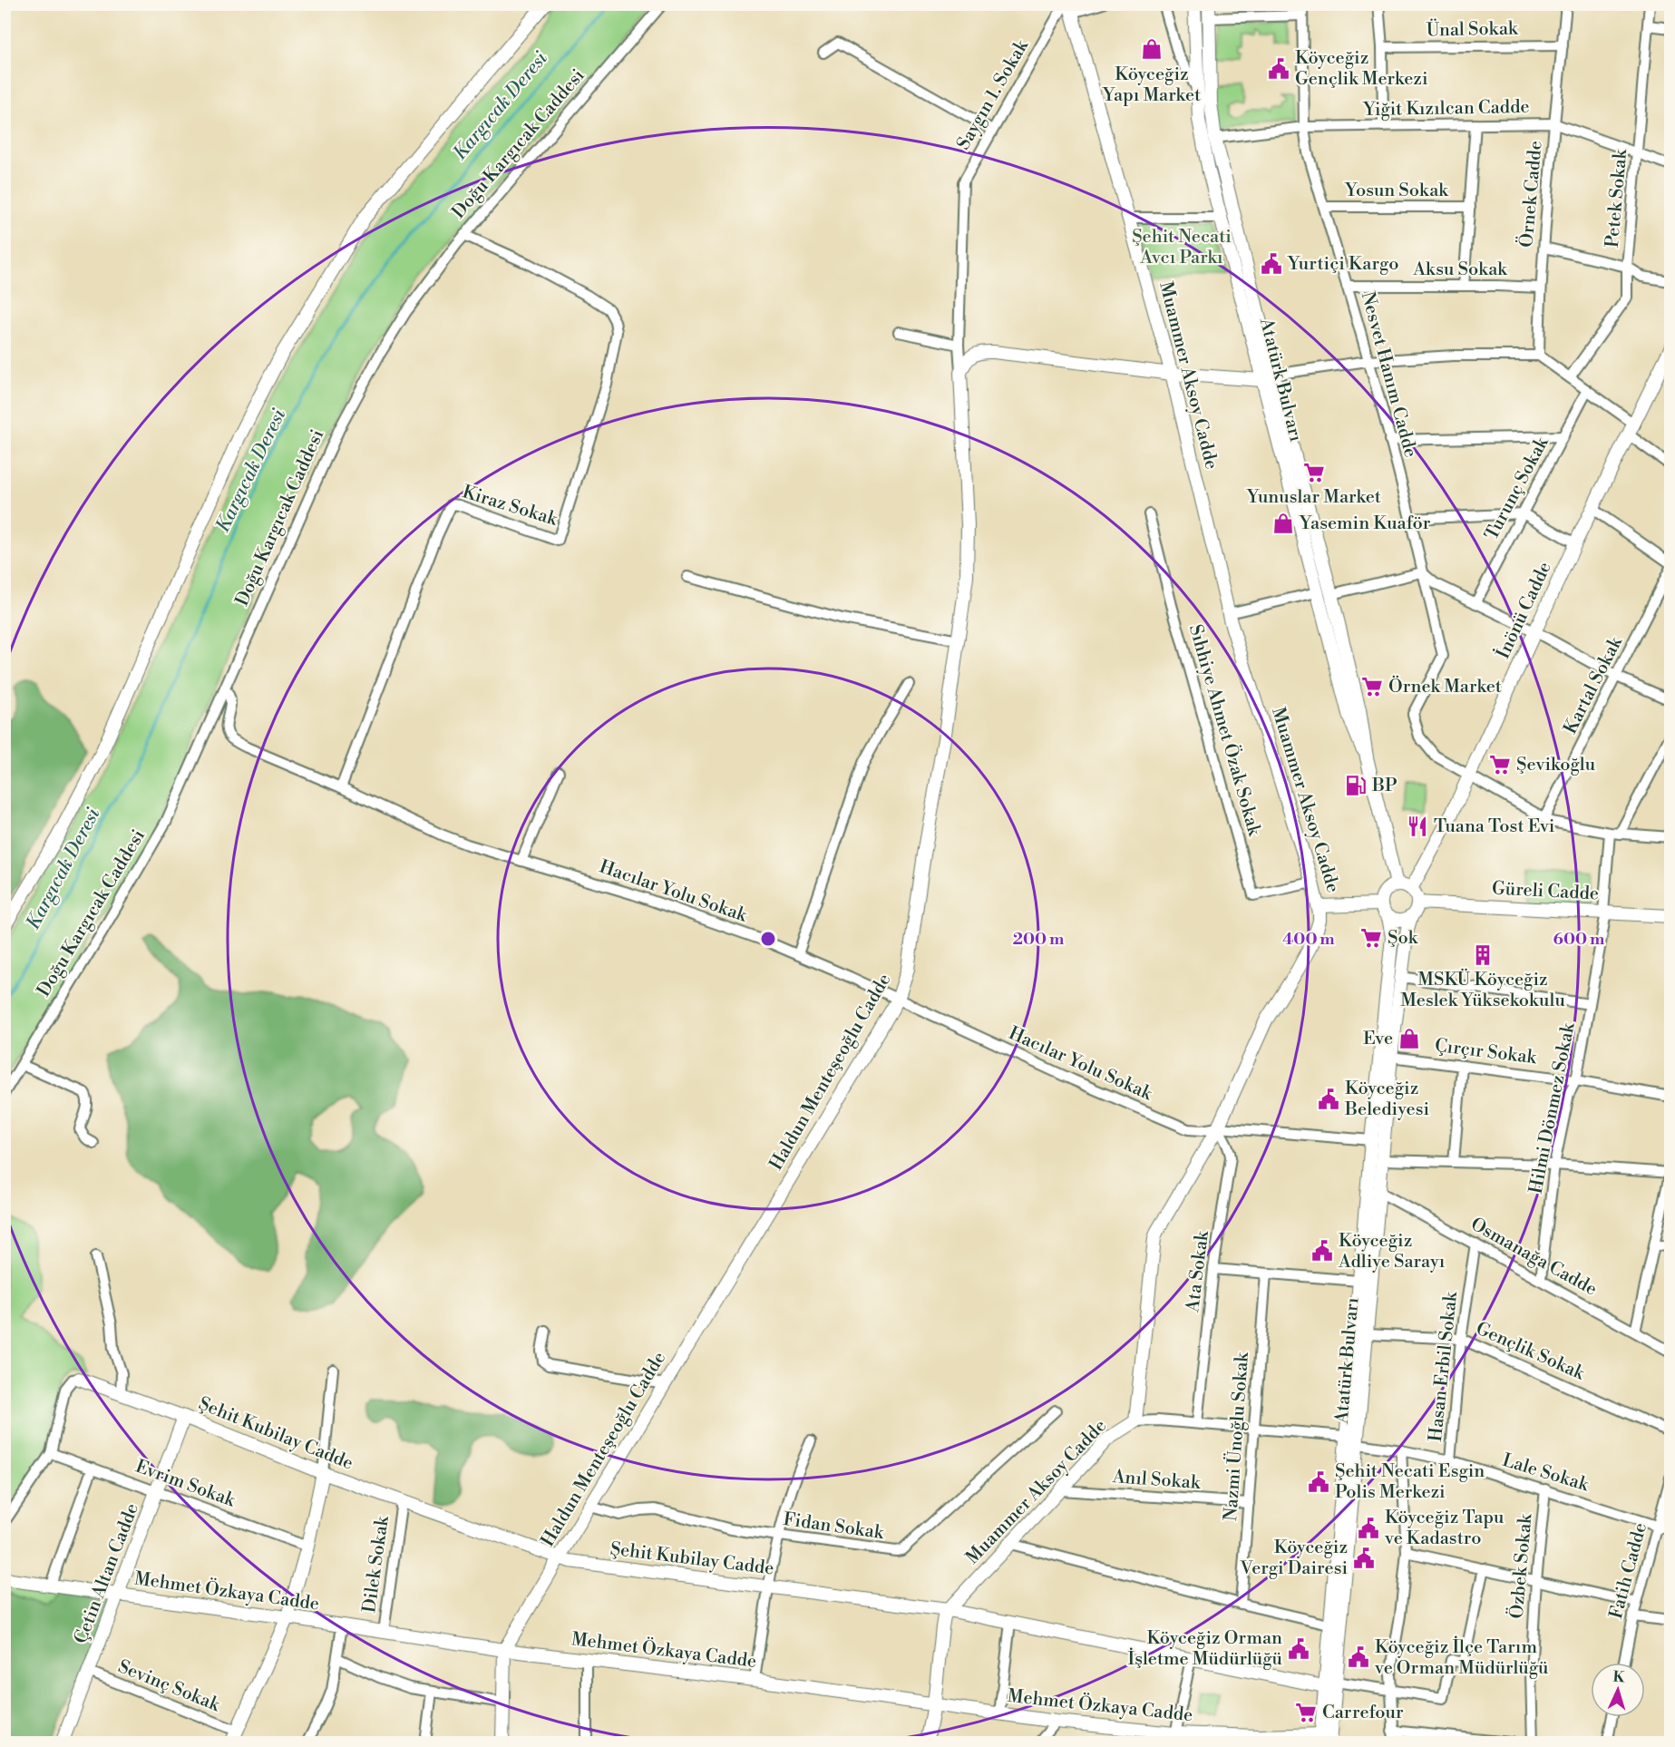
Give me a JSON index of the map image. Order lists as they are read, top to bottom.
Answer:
{
  "streets": {
    "street": [
      "Ünal Sokak",
      "Saygın 1. Sokak",
      "Yiğit Kızılcan Cadde",
      "Doğu Kargıcak Caddesi",
      "Yosun Sokak",
      "Örnek Cadde",
      "Petek Sokak",
      "Aksu Sokak",
      "Nesvet Hanım Cadde",
      "Muammer Aksoy Cadde",
      "Atatürk Bulvarı",
      "Turunç Sokak",
      "Kiraz Sokak",
      "İnönü Cadde",
      "Kartal Sokak",
      "Sıhhiye Ahmet Özak Sokak",
      "Hacılar Yolu Sokak",
      "Güreli Cadde",
      "Çırçır Sokak",
      "Haldun Menteşeoğlu Cadde",
      "Hilmi Dönmez Sokak",
      "Osmanağa Cadde",
      "Ata Sokak",
      "Gençlik Sokak",
      "Hasan Erbil Sokak",
      "Şehit Kubilay Cadde",
      "Nazmi Ünoğlu Sokak",
      "Lale Sokak",
      "Anıl Sokak",
      "Evrim Sokak",
      "Fidan Sokak",
      "Dilek Sokak",
      "Özbek Sokak",
      "Fatih Cadde",
      "Çetin Altan Cadde",
      "Mehmet Özkaya Cadde",
      "Sevinç Sokak"
    ]
  },
  "crossings": [
    ["Ünal Sokak", "Örnek Cadde"],
    ["Saygın 1. Sokak", "Muammer Aksoy Cadde"],
    ["Saygın 1. Sokak", "Haldun Menteşeoğlu Cadde"],
    ["Yiğit Kızılcan Cadde", "Örnek Cadde"],
    ["Yiğit Kızılcan Cadde", "Petek Sokak"],
    ["Yiğit Kızılcan Cadde", "Nesvet Hanım Cadde"],
    ["Yiğit Kızılcan Cadde", "Atatürk Bulvarı"],
    ["Doğu Kargıcak Caddesi", "Kiraz Sokak"],
    ["Doğu Kargıcak Caddesi", "Hacılar Yolu Sokak"],
    ["Yosun Sokak", "Nesvet Hanım Cadde"],
    ["Örnek Cadde", "Aksu Sokak"],
    ["Aksu Sokak", "Nesvet Hanım Cadde"],
    ["Nesvet Hanım Cadde", "İnönü Cadde"],
    ["Muammer Aksoy Cadde", "Sıhhiye Ahmet Özak Sokak"],
    ["Muammer Aksoy Cadde", "Hacılar Yolu Sokak"],
    ["Muammer Aksoy Cadde", "Ata Sokak"],
    ["Muammer Aksoy Cadde", "Şehit Kubilay Cadde"],
    ["Muammer Aksoy Cadde", "Anıl Sokak"],
    ["Muammer Aksoy Cadde", "Mehmet Özkaya Cadde"],
    ["Atatürk Bulvarı", "İnönü Cadde"],
    ["Atatürk Bulvarı", "Hacılar Yolu Sokak"],
    ["Atatürk Bulvarı", "Güreli Cadde"],
    ["Atatürk Bulvarı", "Çırçır Sokak"],
    ["Atatürk Bulvarı", "Osmanağa Cadde"],
    ["Atatürk Bulvarı", "Gençlik Sokak"],
    ["Atatürk Bulvarı", "Şehit Kubilay Cadde"],
    ["Atatürk Bulvarı", "Lale Sokak"],
    ["Atatürk Bulvarı", "Mehmet Özkaya Cadde"],
    ["Kiraz Sokak", "Hacılar Yolu Sokak"],
    ["İnönü Cadde", "Güreli Cadde"],
    ["Hacılar Yolu Sokak", "Haldun Menteşeoğlu Cadde"],
    ["Hacılar Yolu Sokak", "Ata Sokak"],
    ["Güreli Cadde", "Hilmi Dönmez Sokak"],
    ["Çırçır Sokak", "Hilmi Dönmez Sokak"],
    ["Haldun Menteşeoğlu Cadde", "Şehit Kubilay Cadde"],
    ["Haldun Menteşeoğlu Cadde", "Fidan Sokak"],
    ["Haldun Menteşeoğlu Cadde", "Mehmet Özkaya Cadde"],
    ["Hilmi Dönmez Sokak", "Osmanağa Cadde"],
    ["Osmanağa Cadde", "Hasan Erbil Sokak"],
    ["Gençlik Sokak", "Hasan Erbil Sokak"],
    ["Hasan Erbil Sokak", "Lale Sokak"],
    ["Şehit Kubilay Cadde", "Dilek Sokak"],
    ["Şehit Kubilay Cadde", "Çetin Altan Cadde"],
    ["Nazmi Ünoğlu Sokak", "Anıl Sokak"],
    ["Lale Sokak", "Özbek Sokak"],
    ["Lale Sokak", "Fatih Cadde"],
    ["Evrim Sokak", "Çetin Altan Cadde"],
    ["Dilek Sokak", "Mehmet Özkaya Cadde"],
    ["Çetin Altan Cadde", "Mehmet Özkaya Cadde"],
    ["Çetin Altan Cadde", "Sevinç Sokak"]
  ],
  "water": ["Kargıcak Deresi"],
  "parks": ["Şehit Necati Avcı Parkı"],
  "places": {
    "shop": ["Köyceğiz Yapı Market", "Yasemin Kuaför", "Eve"],
    "public building": [
      "Köyceğiz Gençlik Merkezi",
      "Yurtiçi Kargo",
      "Köyceğiz Belediyesi",
      "Köyceğiz Adliye Sarayı",
      "Şehit Necati Esgin Polis Merkezi",
      "Köyceğiz Tapu ve Kadastro",
      "Köyceğiz Vergi Dairesi",
      "Köyceğiz Orman İşletme Müdürlüğü",
      "Köyceğiz İlçe Tarım ve Orman Müdürlüğü"
    ],
    "supermarket": [
      "Yunuslar Market",
      "Örnek Market",
      "Şevikoğlu",
      "Şok",
      "Carrefour"
    ],
    "fuel station": ["BP"],
    "restaurant": ["Tuana Tost Evi"],
    "building": ["MSKÜ Köyceğiz Meslek Yüksekokulu"]
  },
  "north": "top",
  "rings": ["200 m", "400 m", "600 m"]
}
